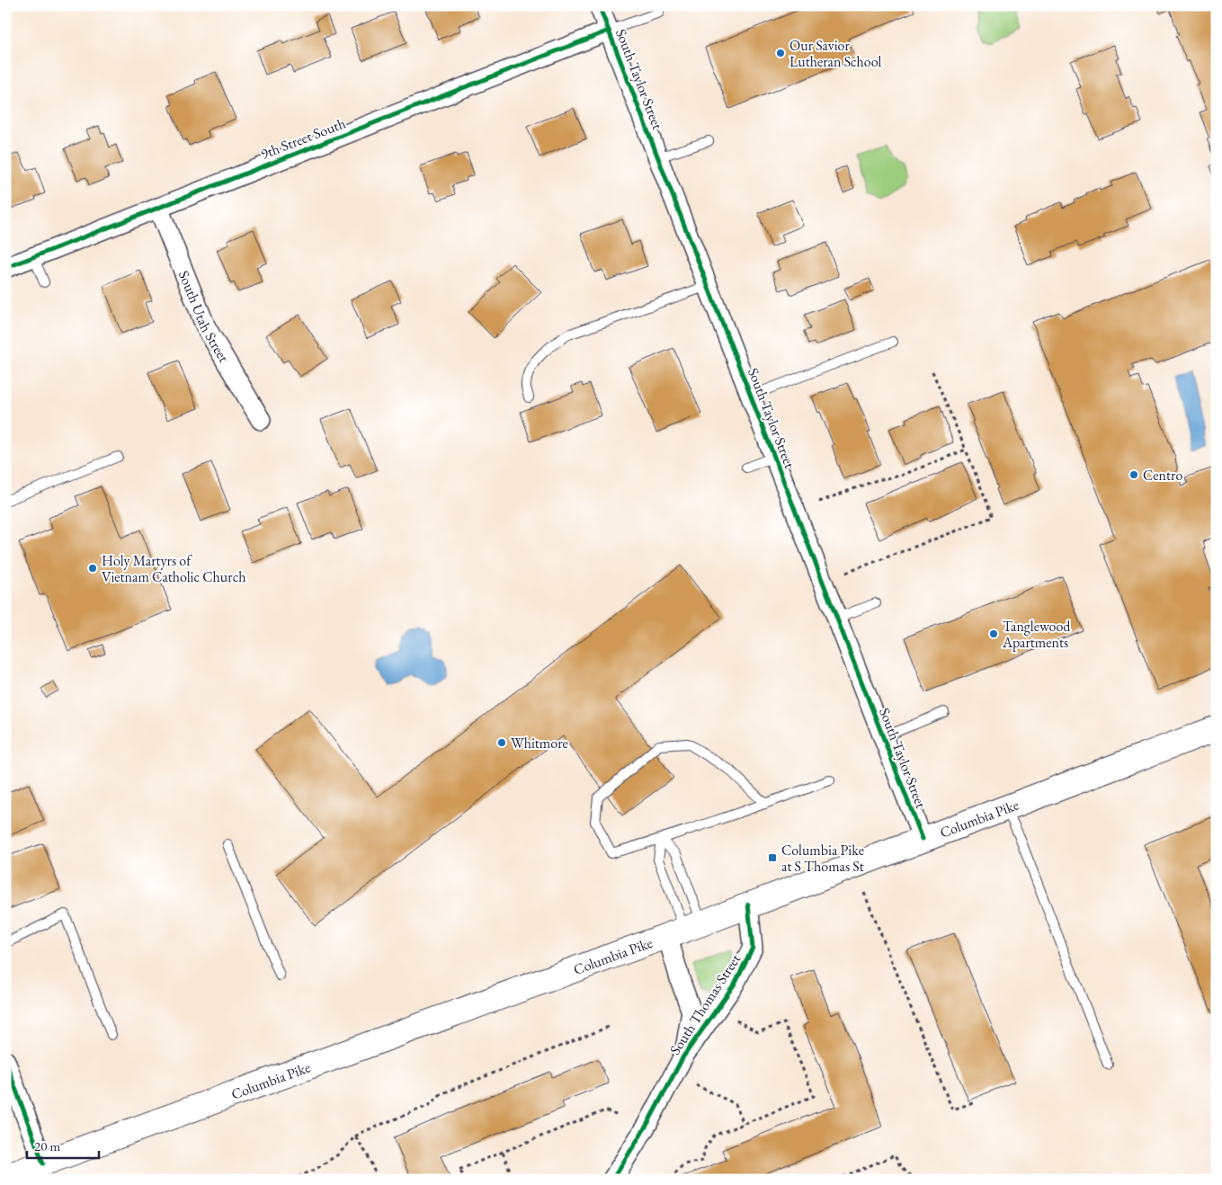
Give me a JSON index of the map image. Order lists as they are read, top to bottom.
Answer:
{
  "streets": {
    "main road": ["Columbia Pike"],
    "street": [
      "South Taylor Street",
      "9th Street South",
      "South Utah Street",
      "South Thomas Street"
    ]
  },
  "crossings": [
    ["South Taylor Street", "9th Street South"],
    ["South Taylor Street", "Columbia Pike"],
    ["9th Street South", "South Utah Street"],
    ["Columbia Pike", "South Thomas Street"]
  ],
  "places": {
    "other": [
      "Our Savior Lutheran School",
      "Centro",
      "Holy Martyrs of Vietnam Catholic Church",
      "Tanglewood Apartments",
      "Whitmore"
    ],
    "transit": ["Columbia Pike at S Thomas St"]
  },
  "scale_bar": "20 m"
}
